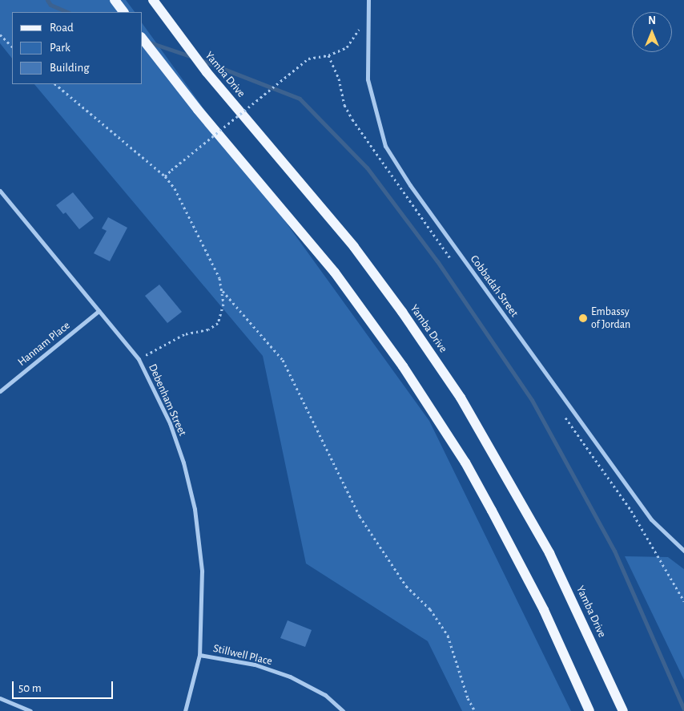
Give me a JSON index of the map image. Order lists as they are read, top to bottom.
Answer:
{
  "streets": {
    "main road": ["Yamba Drive"],
    "street": [
      "Cobbadah Street",
      "Hannam Place",
      "Debenham Street",
      "Stillwell Place"
    ]
  },
  "crossings": [
    ["Hannam Place", "Debenham Street"],
    ["Debenham Street", "Stillwell Place"]
  ],
  "places": ["Embassy of Jordan"],
  "legend": ["Road", "Park", "Building"],
  "scale_bar": "50 m",
  "north": "top"
}
